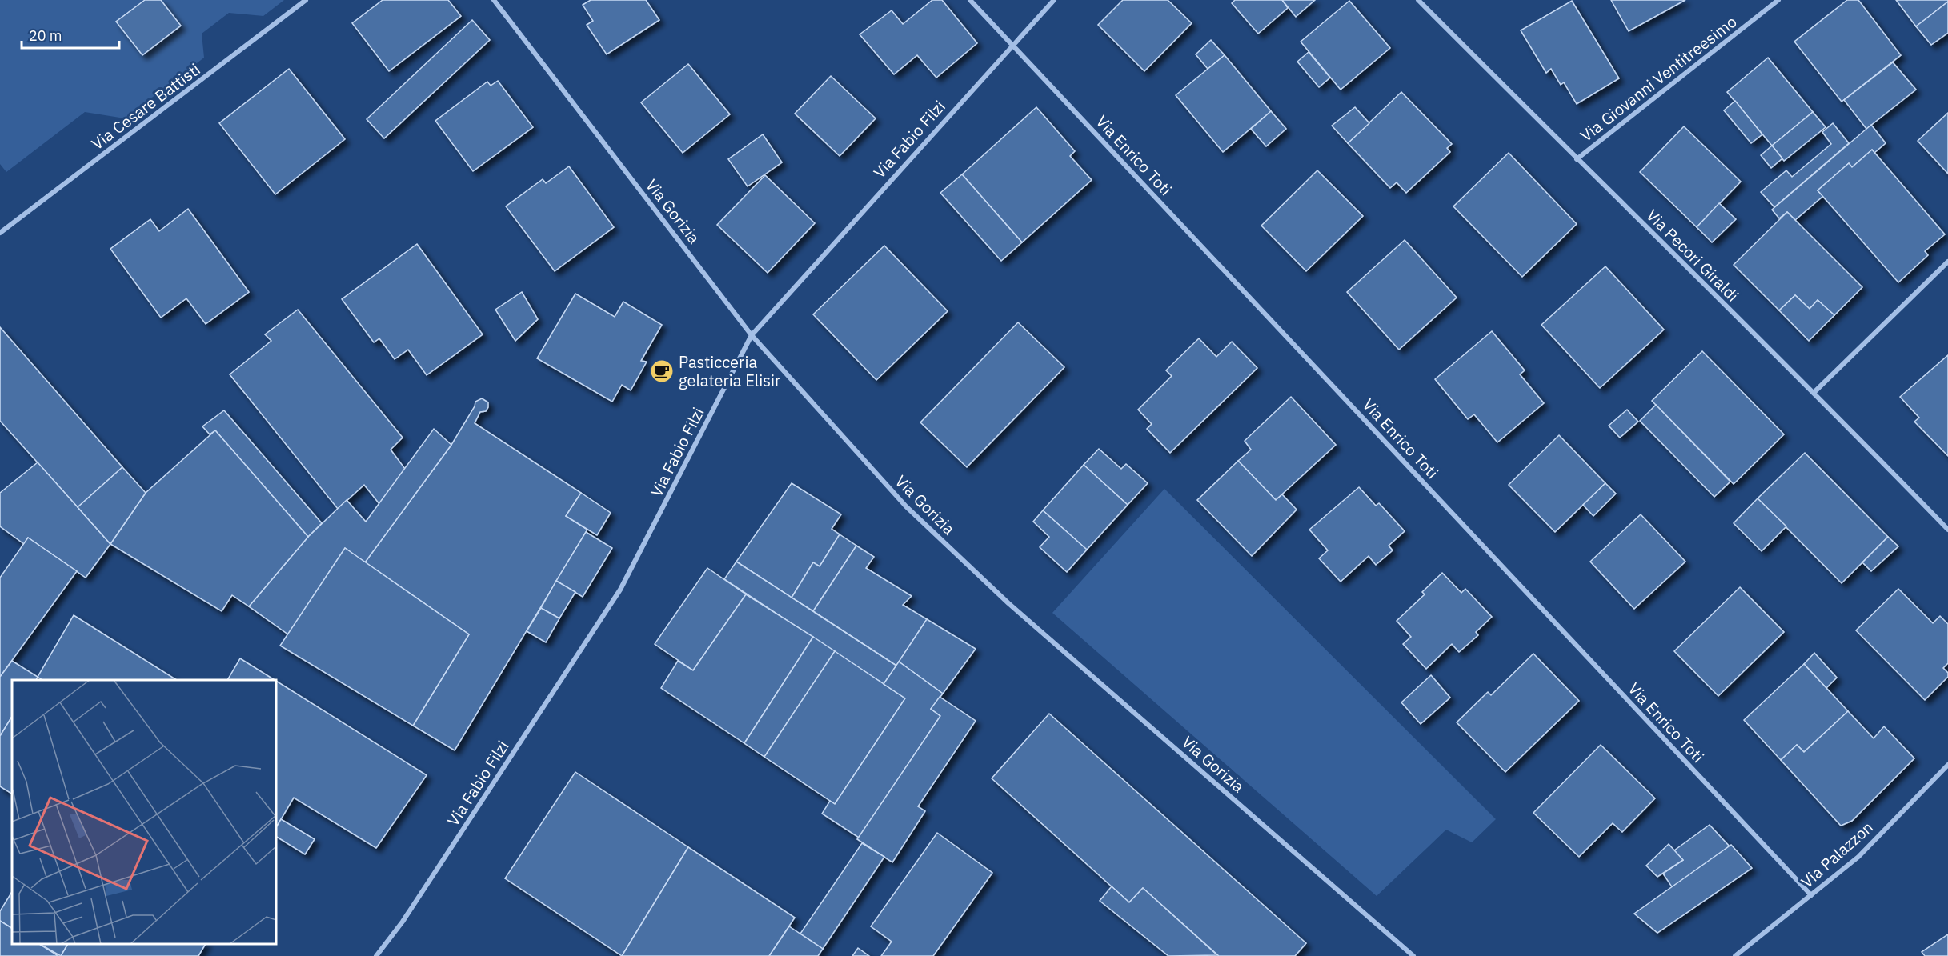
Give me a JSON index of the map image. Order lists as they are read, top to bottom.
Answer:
{
  "streets": {
    "street": [
      "Via Giovanni Ventitreesimo",
      "Via Cesare Battisti",
      "Via Fabio Filzi",
      "Via Enrico Toti",
      "Via Gorizia",
      "Via Pecori Giraldi",
      "Via Palazzon"
    ]
  },
  "crossings": [
    ["Via Giovanni Ventitreesimo", "Via Pecori Giraldi"],
    ["Via Fabio Filzi", "Via Enrico Toti"],
    ["Via Fabio Filzi", "Via Gorizia"],
    ["Via Enrico Toti", "Via Palazzon"]
  ],
  "places": {
    "cafe": ["Pasticceria gelateria Elisir"]
  },
  "scale_bar": "20 m"
}
